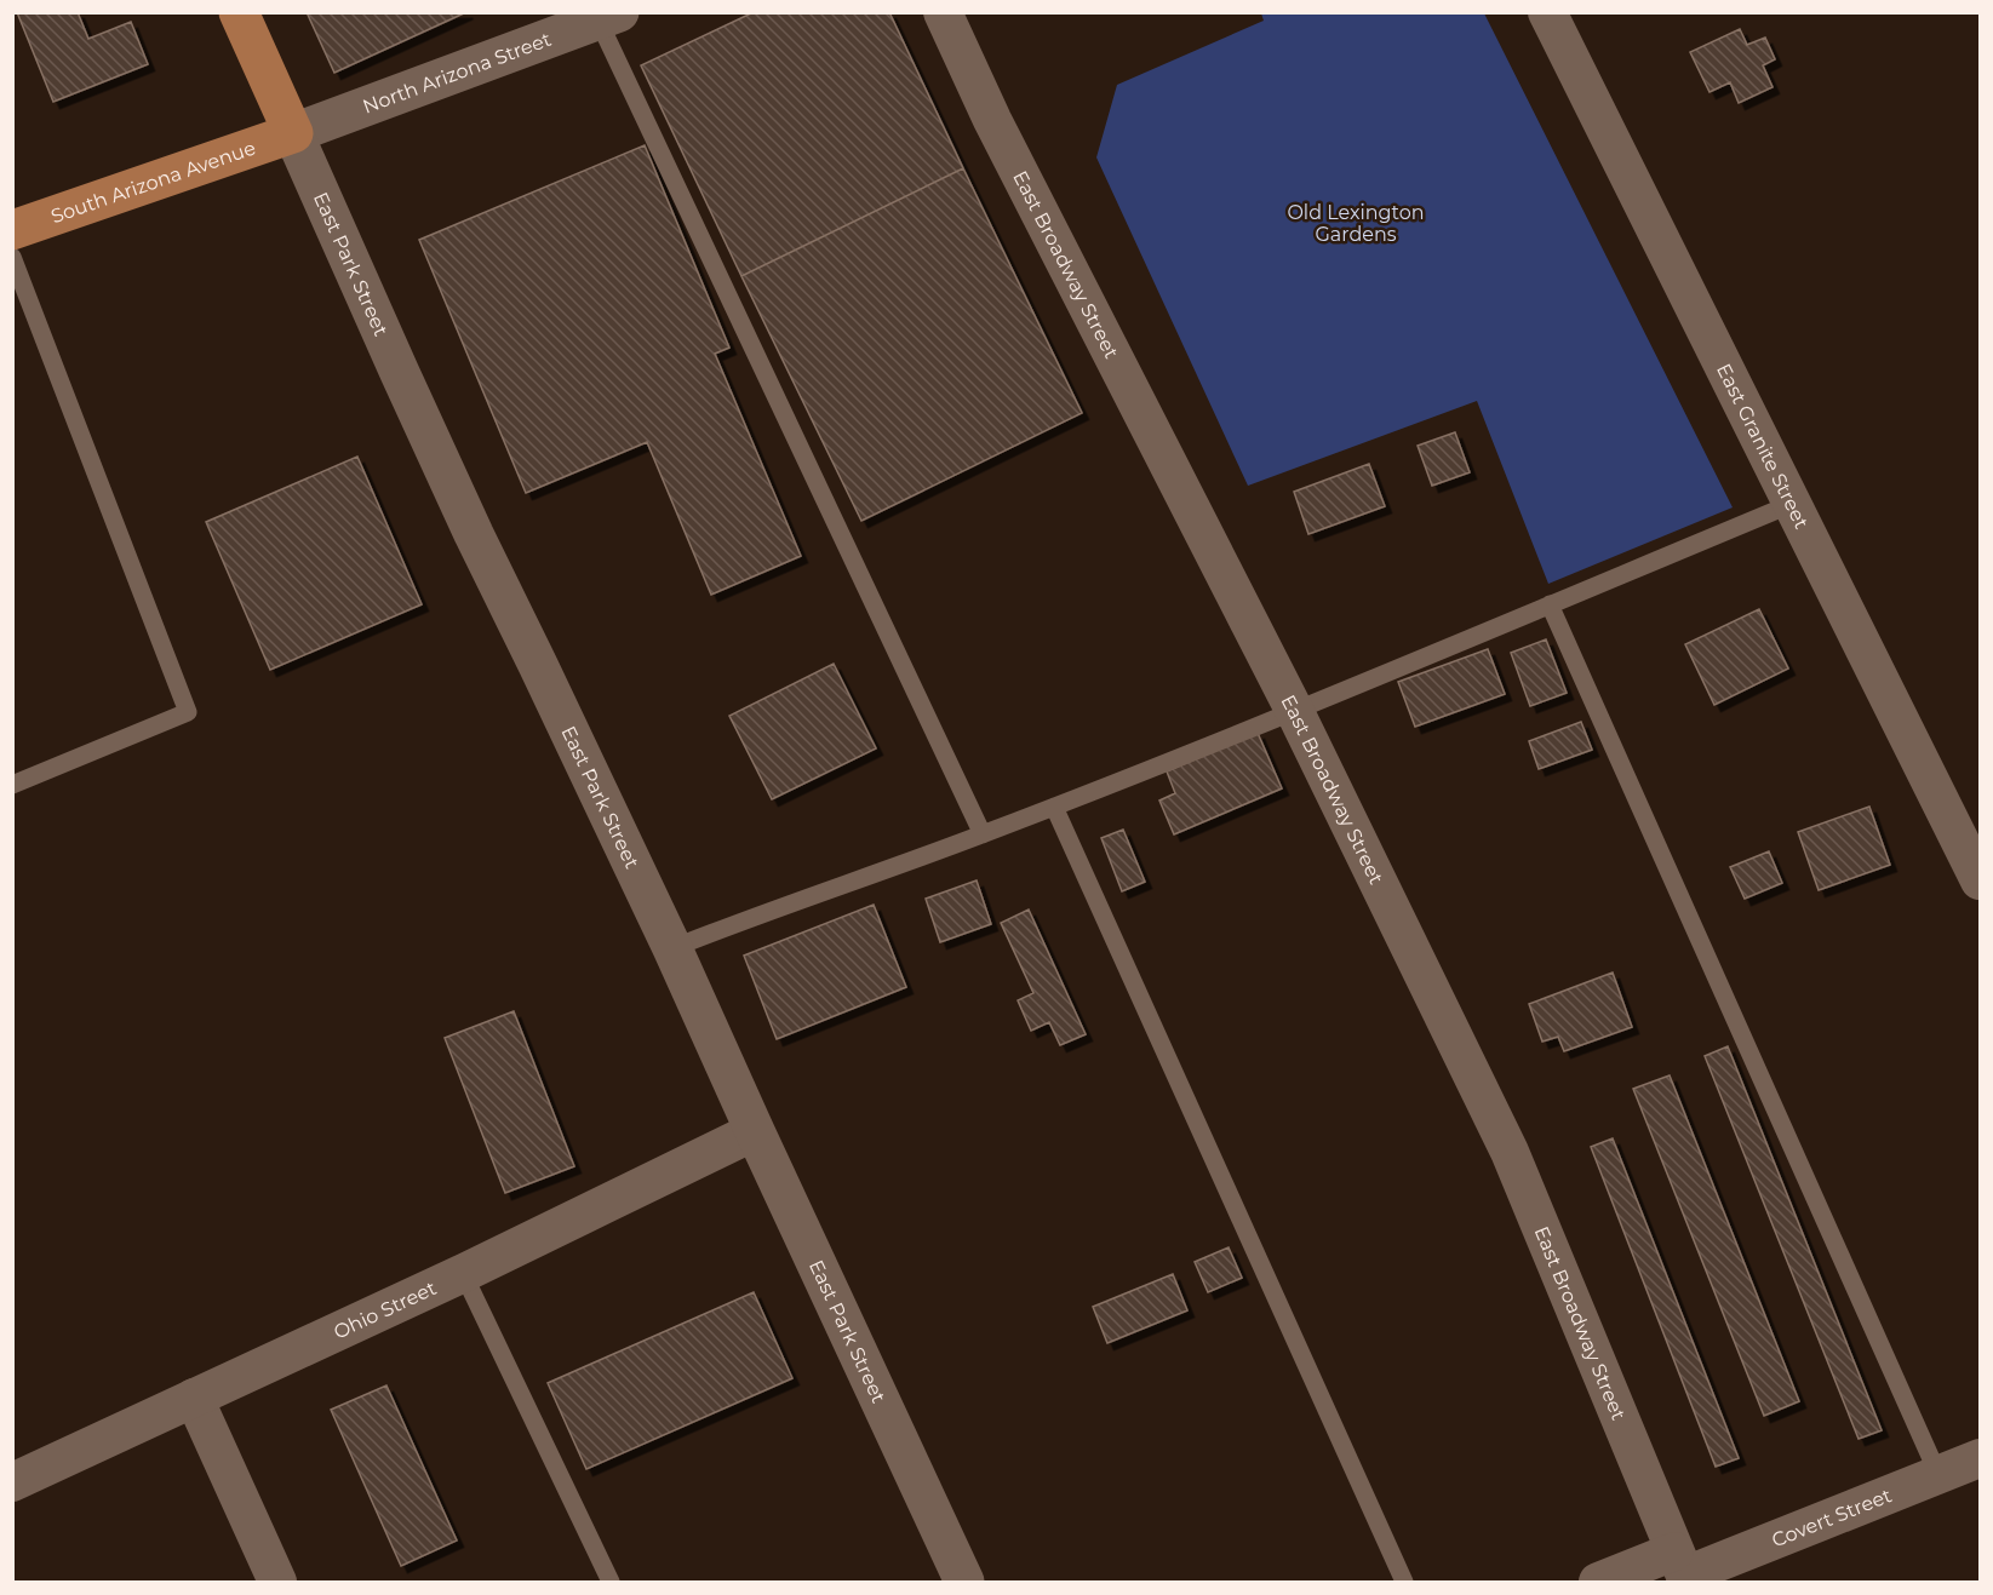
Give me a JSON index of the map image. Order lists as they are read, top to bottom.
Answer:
{
  "streets": {
    "main road": ["North Arizona Street", "South Arizona Avenue", "East Park Street"],
    "street": [
      "East Broadway Street",
      "East Granite Street",
      "Ohio Street",
      "Covert Street"
    ]
  },
  "crossings": [
    ["North Arizona Street", "South Arizona Avenue"],
    ["North Arizona Street", "East Park Street"],
    ["South Arizona Avenue", "East Park Street"],
    ["East Park Street", "Ohio Street"],
    ["East Broadway Street", "Covert Street"]
  ],
  "parks": ["Old Lexington Gardens"]
}
